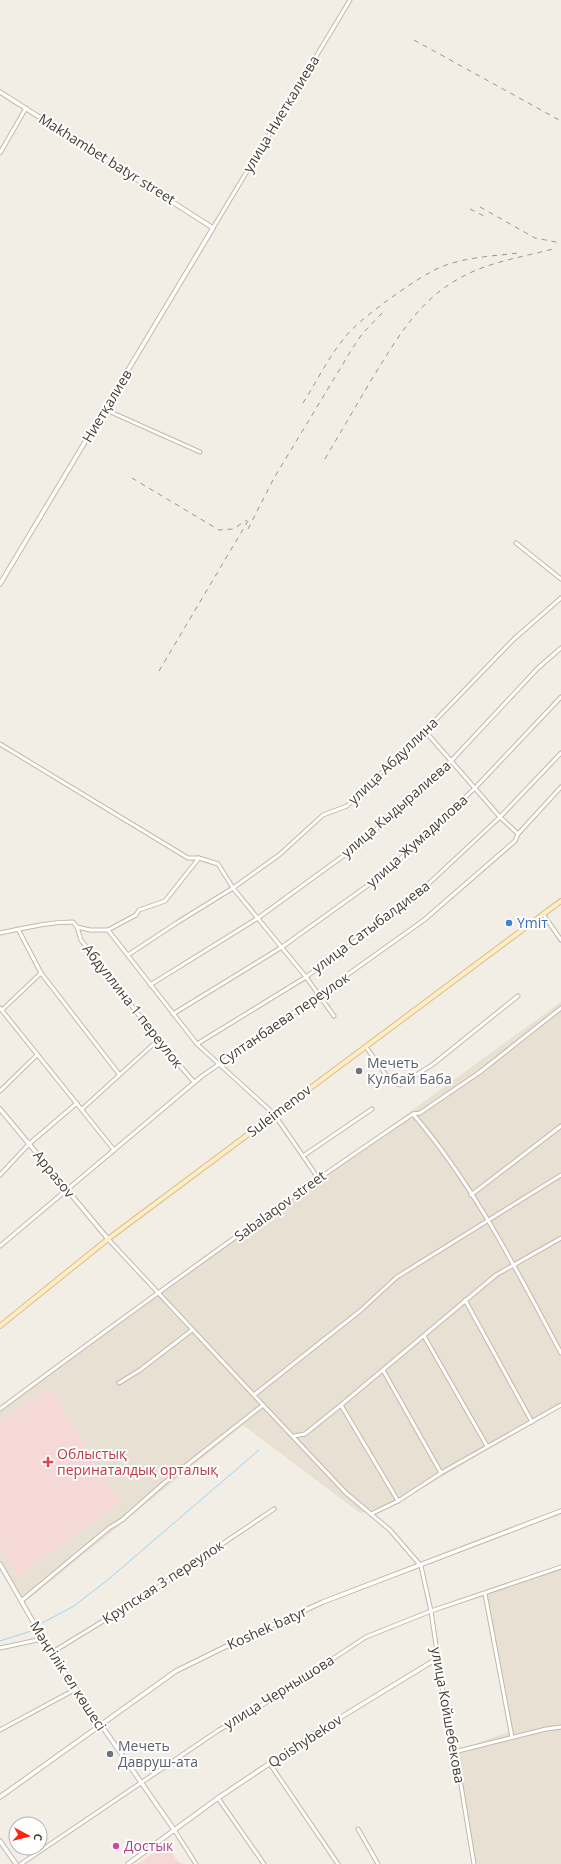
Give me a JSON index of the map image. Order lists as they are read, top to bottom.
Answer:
{
  "streets": {
    "main road": ["Suleimenov"],
    "street": [
      "улица Ниеткалиева",
      "Makhambet batyr street",
      "Ниетқалиев",
      "улица Абдуллина",
      "улица Кыдыралиева",
      "улица Жумадилова",
      "улица Сатыбалдиева",
      "Абдуллина 1 переулок",
      "Султанбаева переулок",
      "Appasov",
      "Sabalaqov street",
      "Крупская 3 переулок",
      "Koshek batyr",
      "Мәңгілік ел көшесі",
      "улица Чернышова",
      "улица Койшебекова",
      "Qoishybekov"
    ]
  },
  "crossings": [
    ["улица Ниеткалиева", "Makhambet batyr street"],
    ["улица Ниеткалиева", "Ниетқалиев"],
    ["Makhambet batyr street", "Ниетқалиев"],
    ["Абдуллина 1 переулок", "Султанбаева переулок"],
    ["Султанбаева переулок", "Appasov"],
    ["Suleimenov", "Appasov"],
    ["Крупская 3 переулок", "Мәңгілік ел көшесі"],
    ["Koshek batyr", "Мәңгілік ел көшесі"],
    ["Koshek batyr", "улица Койшебекова"],
    ["Мәңгілік ел көшесі", "улица Чернышова"],
    ["Мәңгілік ел көшесі", "Qoishybekov"],
    ["улица Чернышова", "улица Койшебекова"],
    ["улица Койшебекова", "Qoishybekov"]
  ],
  "places": {
    "other": [
      "Ymiт",
      "Мечеть Кулбай Баба",
      "Мечеть Давруш-ата",
      "Достык"
    ],
    "health": ["Облыстық перинаталдық орталық"]
  },
  "north": "right"
}
